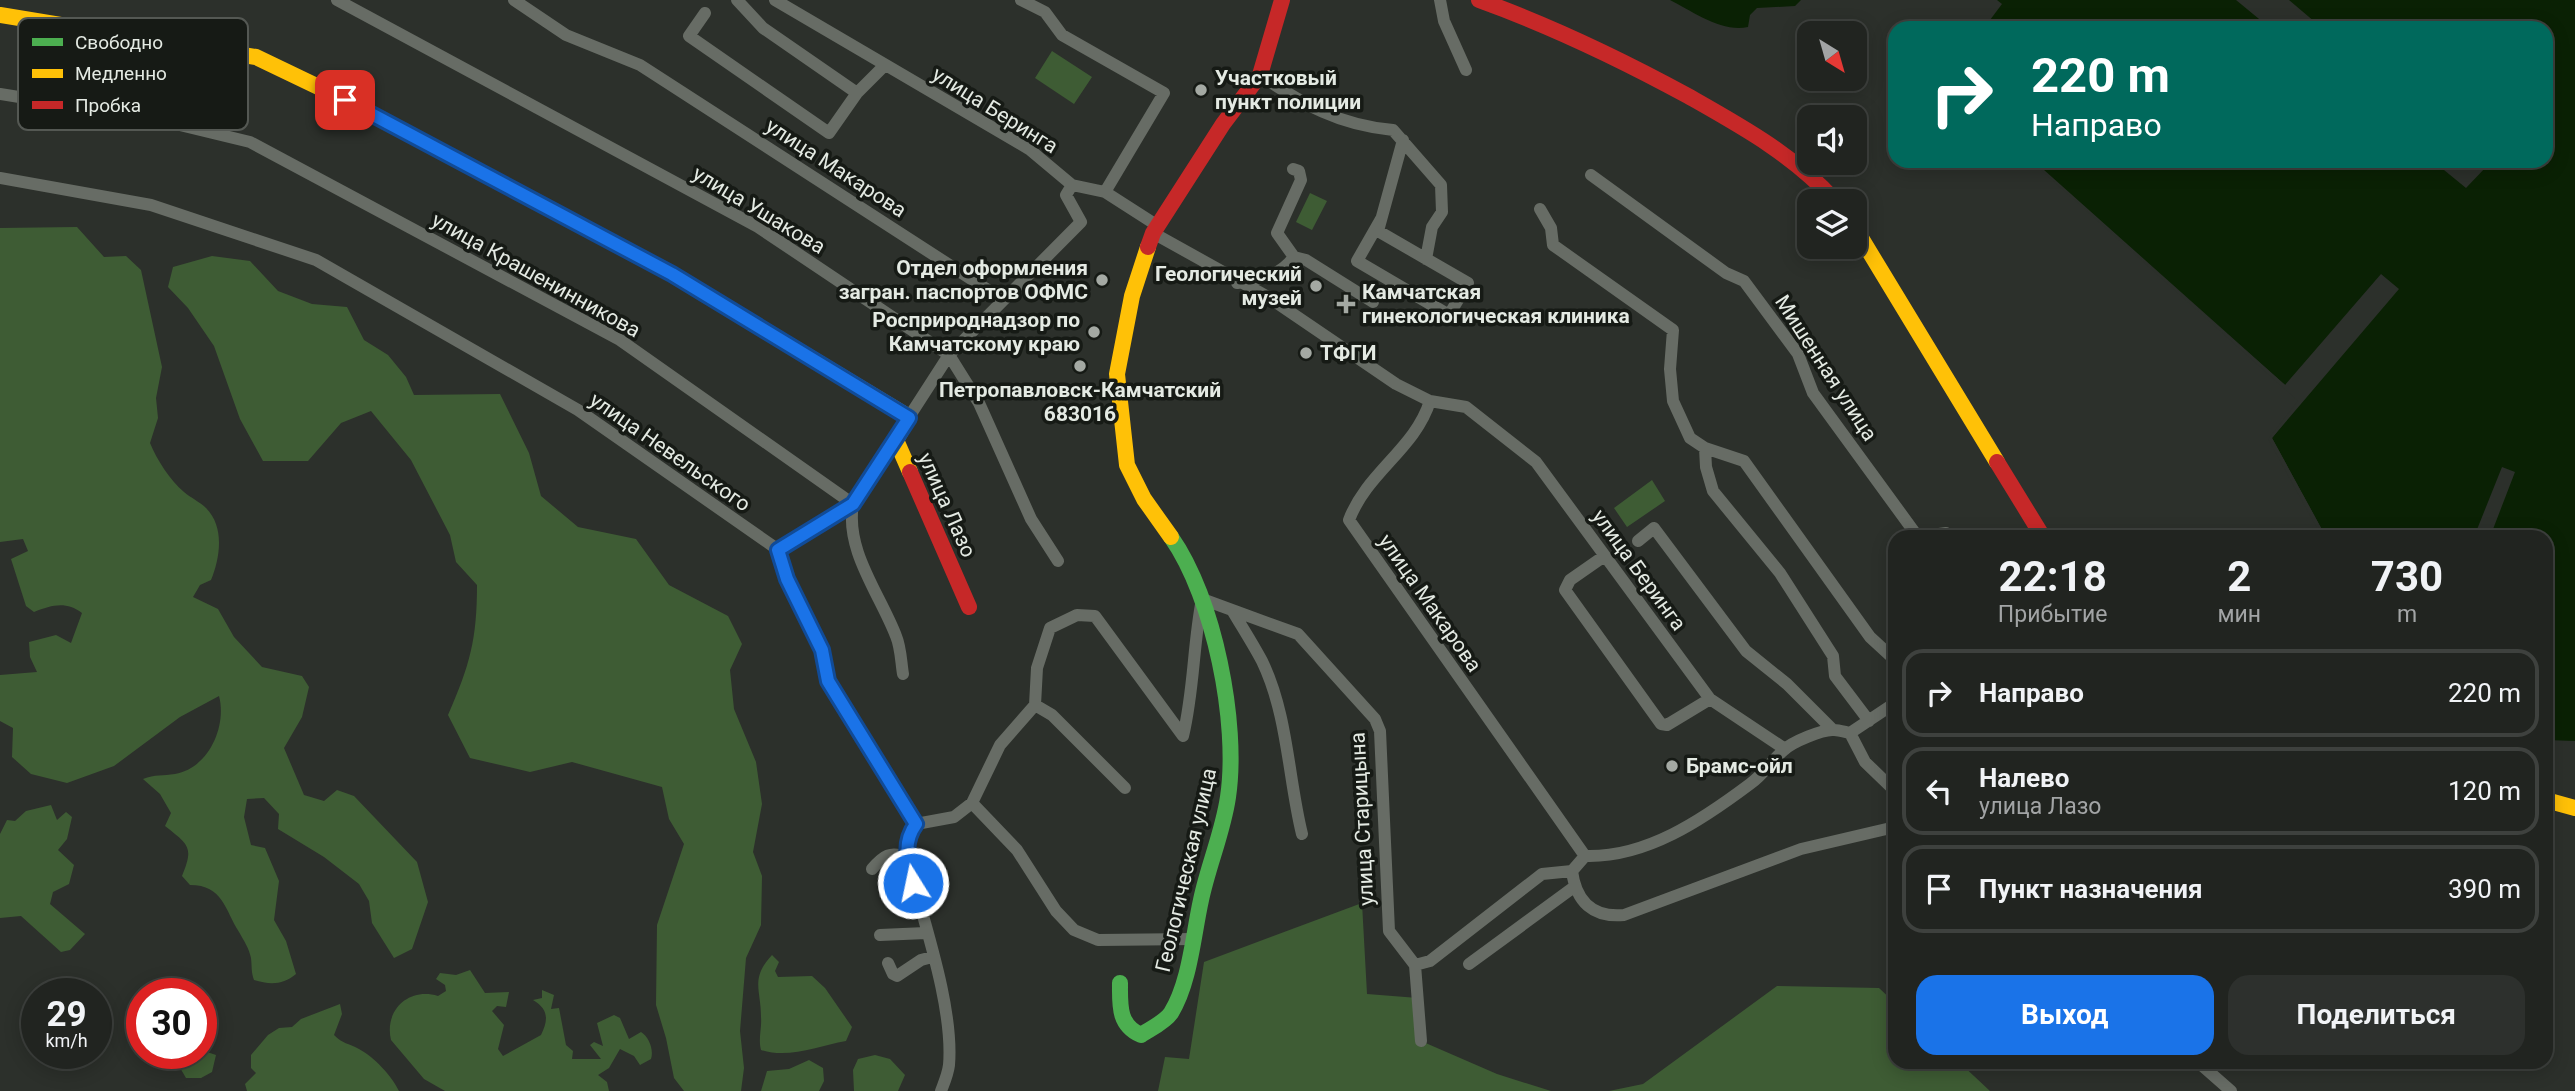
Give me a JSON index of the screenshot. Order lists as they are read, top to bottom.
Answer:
{
  "streets": {
    "street": [
      "улица Беринга",
      "улица Макарова",
      "улица Ушакова",
      "улица Крашенинникова",
      "Мишенная улица",
      "улица Невельского",
      "улица Лазо",
      "улица Старицына",
      "Геологическая улица"
    ]
  },
  "crossings": [
    ["улица Беринга", "улица Макарова"],
    ["улица Беринга", "Геологическая улица"],
    ["улица Старицына", "Геологическая улица"]
  ],
  "places": {
    "other": [
      "Участковый пункт полиции",
      "Отдел оформления загран. паспортов ОФМС",
      "Геологический музей",
      "Росприроднадзор по Камчатскому краю",
      "ТФГИ",
      "Петропавловск-Камчатский 683016",
      "Брамс-ойл"
    ],
    "health": ["Камчатская гинекологическая клиника"]
  },
  "legend": ["Свободно", "Медленно", "Пробка"],
  "north": "bottom right",
  "page": {
    "turn": ["220 m", "Направо"],
    "eta": [
      "22:18",
      "Прибытие",
      "2",
      "мин",
      "730",
      "m"
    ],
    "list": [
      {
        "name": "Направо",
        "value": "220 m"
      },
      {
        "name": "Налево",
        "note": "улица Лазо",
        "value": "120 m"
      },
      {
        "name": "Пункт назначения",
        "value": "390 m"
      }
    ],
    "buttons": ["Выход", "Поделиться"],
    "speed": "29 km/h",
    "limit": "30"
  }
}
